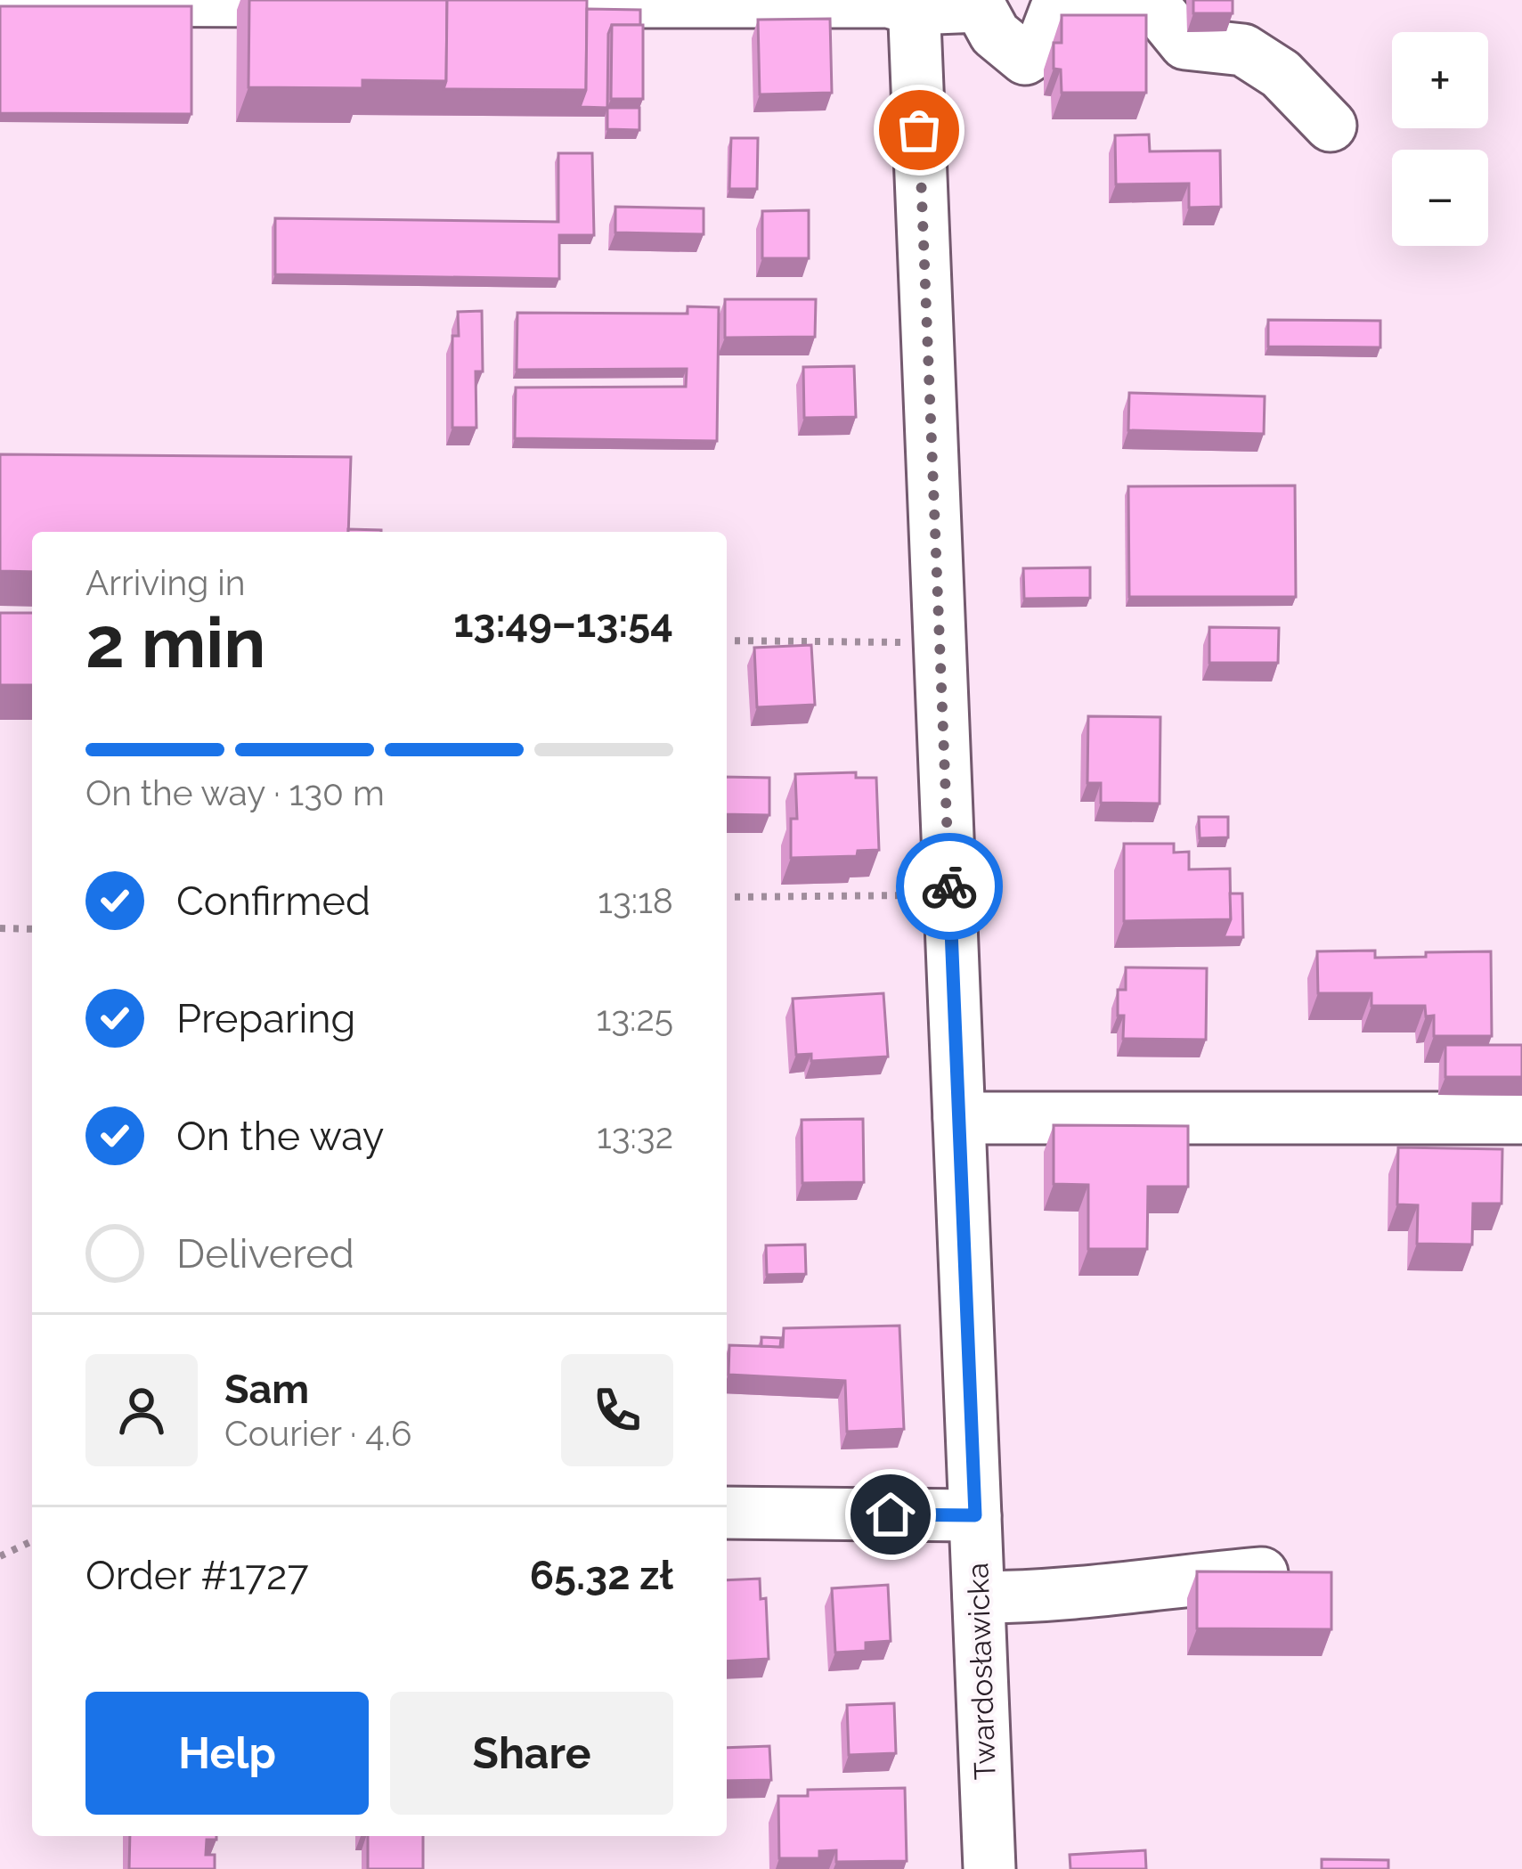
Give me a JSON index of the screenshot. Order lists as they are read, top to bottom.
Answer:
{
  "streets": {
    "street": ["Twardosławicka"]
  },
  "page": {
    "map_buttons": ["+", "−"],
    "heading": ["2 min", "Arriving in", "13:49–13:54"],
    "panel": [
      "Sam",
      "Courier · 4.6",
      "Order #1727",
      "65.32 zł"
    ],
    "bar": "On the way · 130 m",
    "list": [
      ["Confirmed", "13:18"],
      ["Preparing", "13:25"],
      ["On the way", "13:32"],
      "Delivered"
    ],
    "buttons": ["Help", "Share"]
  }
}
